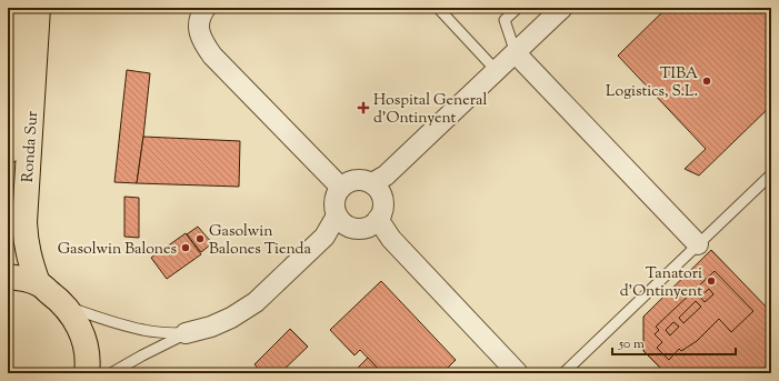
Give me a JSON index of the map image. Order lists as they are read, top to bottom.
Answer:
{
  "streets": {
    "main road": ["Ronda Sur"]
  },
  "places": {
    "other": [
      "TIBA Logistics, S.L.",
      "Gasolwin Balones Tienda",
      "Gasolwin Balones",
      "Tanatori d'Ontinyent"
    ],
    "health": ["Hospital General d'Ontinyent"]
  },
  "scale_bar": "50 m"
}
